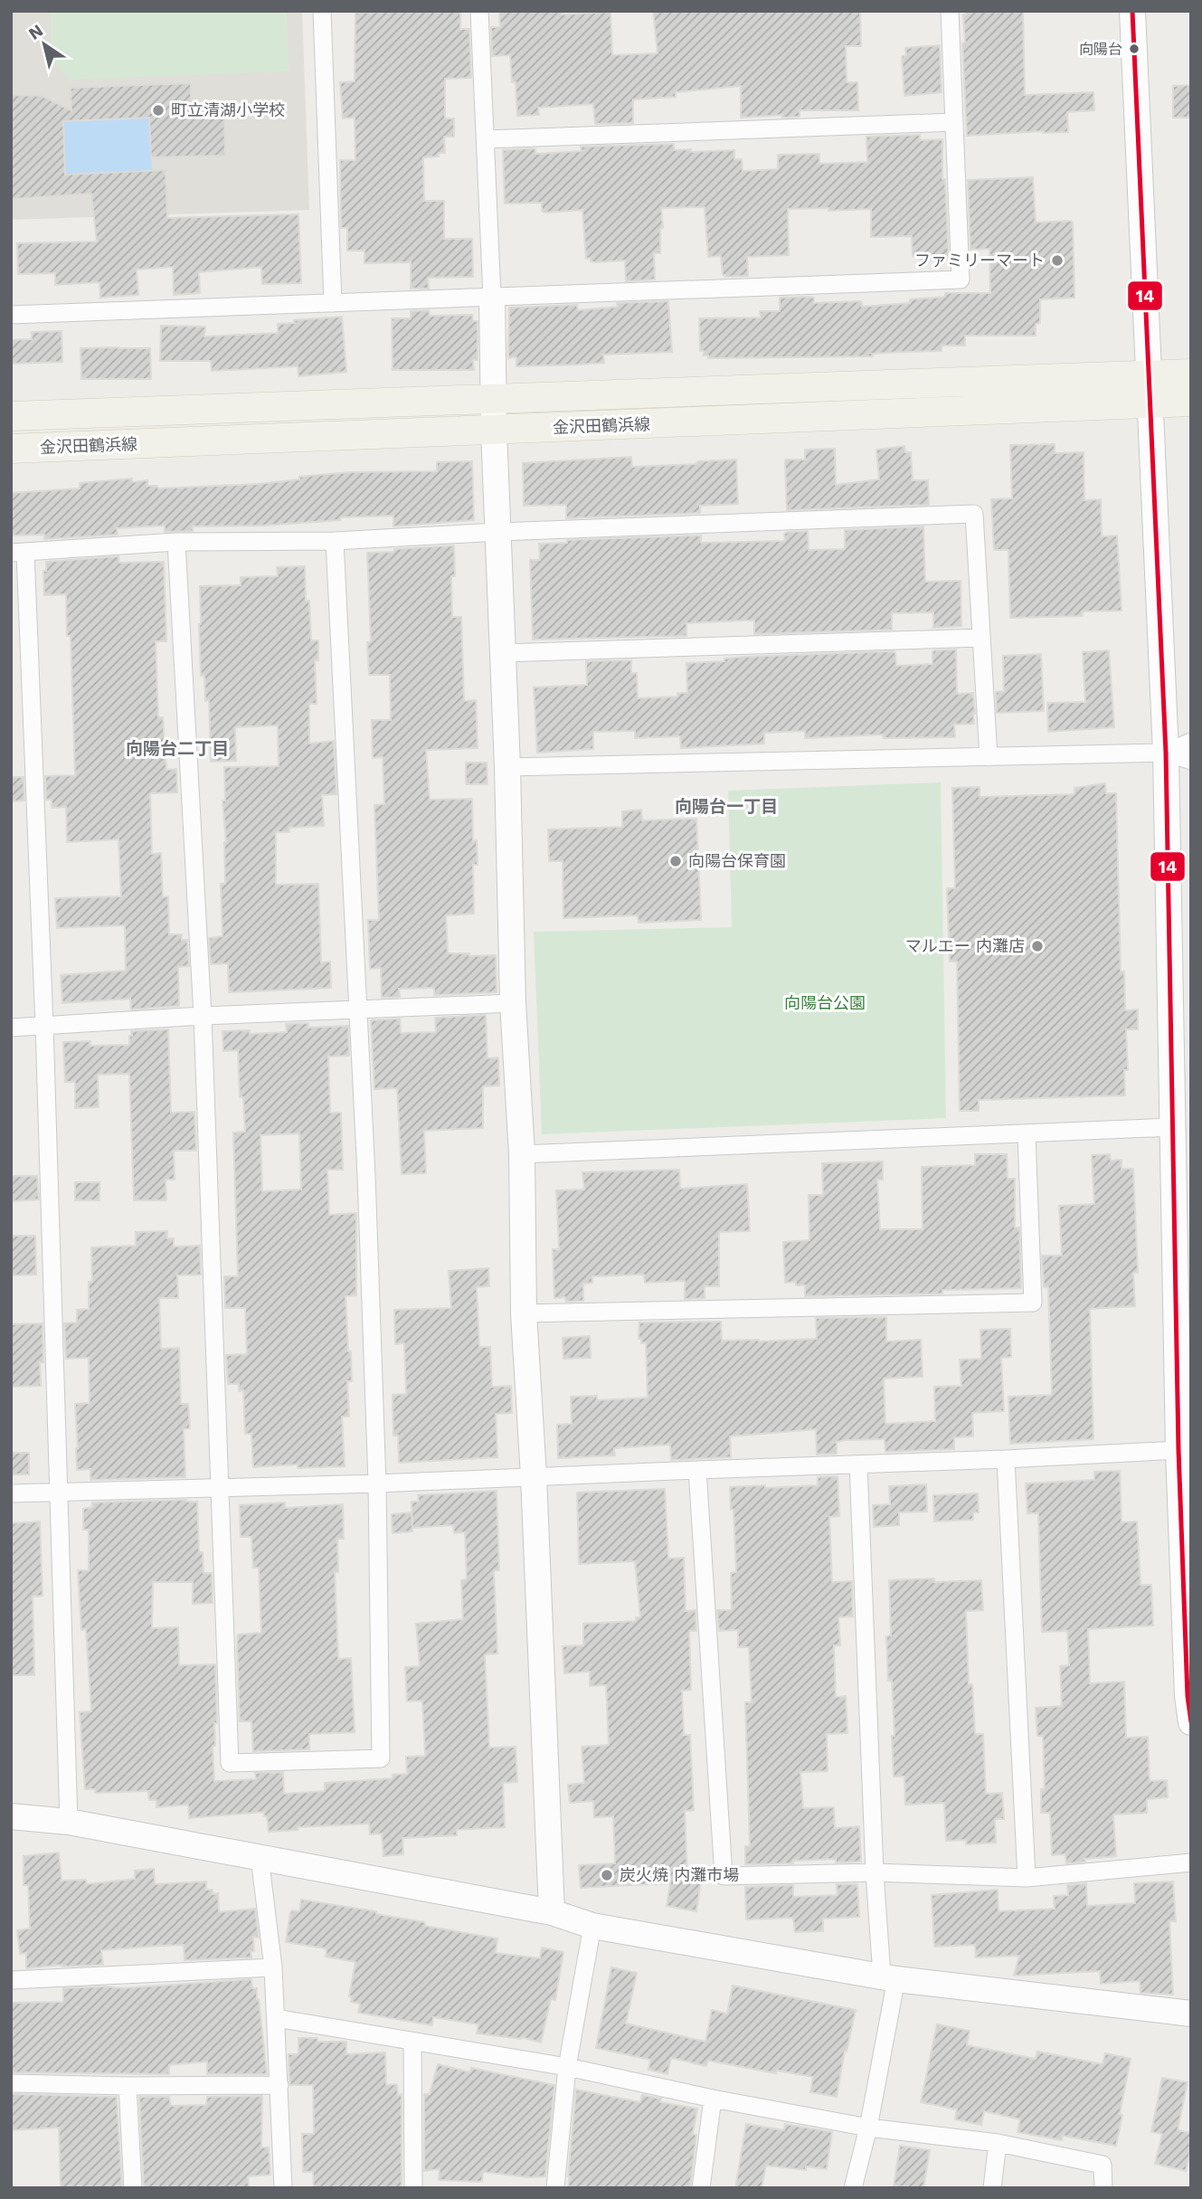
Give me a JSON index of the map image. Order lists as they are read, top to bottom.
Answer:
{
  "streets": {
    "main road": ["金沢田鶴浜線"]
  },
  "districts": ["向陽台二丁目", "向陽台一丁目"],
  "parks": ["向陽台公園"],
  "places": [
    "向陽台",
    "町立清湖小学校",
    "ファミリーマート",
    "向陽台保育園",
    "マルエー 内灘店",
    "炭火焼 内灘市場"
  ],
  "lines": ["transit line 14"],
  "north": "top left"
}
